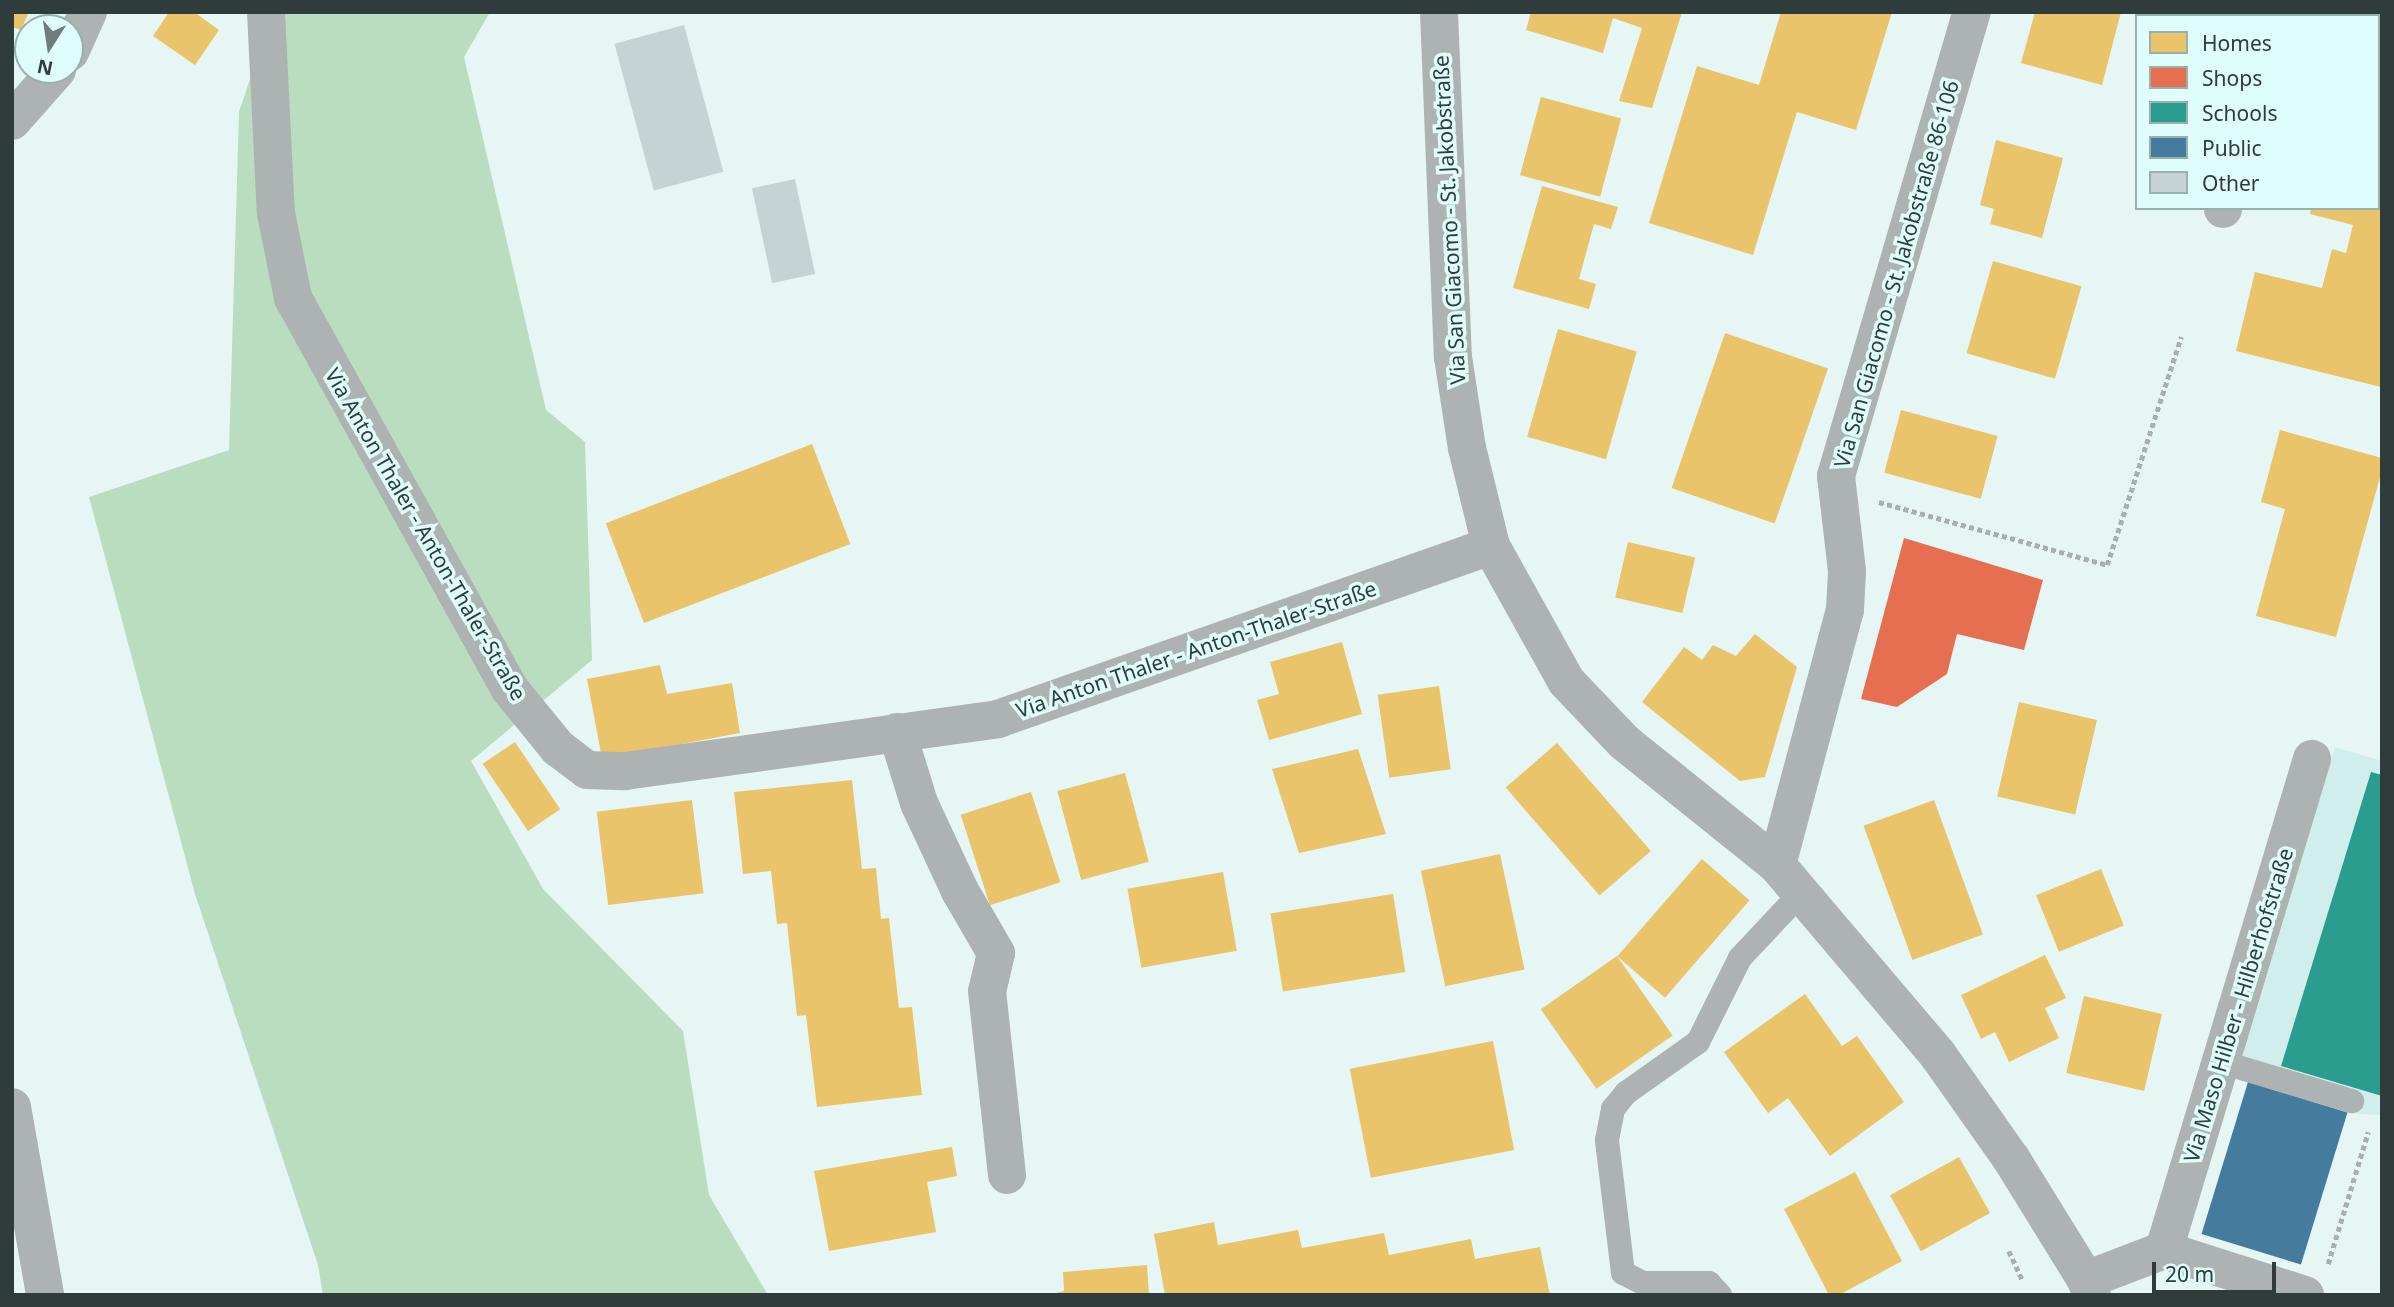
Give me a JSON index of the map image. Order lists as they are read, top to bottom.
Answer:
{
  "streets": {
    "street": [
      "Via San Giacomo - St. Jakobstraße",
      "Via San Giacomo - St. Jakobstraße 86-106",
      "Via Anton Thaler - Anton-Thaler-Straße",
      "Via Maso Hilber - Hilberhofstraße"
    ]
  },
  "crossings": [
    ["Via San Giacomo - St. Jakobstraße", "Via San Giacomo - St. Jakobstraße 86-106"],
    ["Via San Giacomo - St. Jakobstraße", "Via Anton Thaler - Anton-Thaler-Straße"]
  ],
  "legend": [
    "Homes",
    "Shops",
    "Schools",
    "Public",
    "Other"
  ],
  "scale_bar": "20 m",
  "north": "bottom"
}
